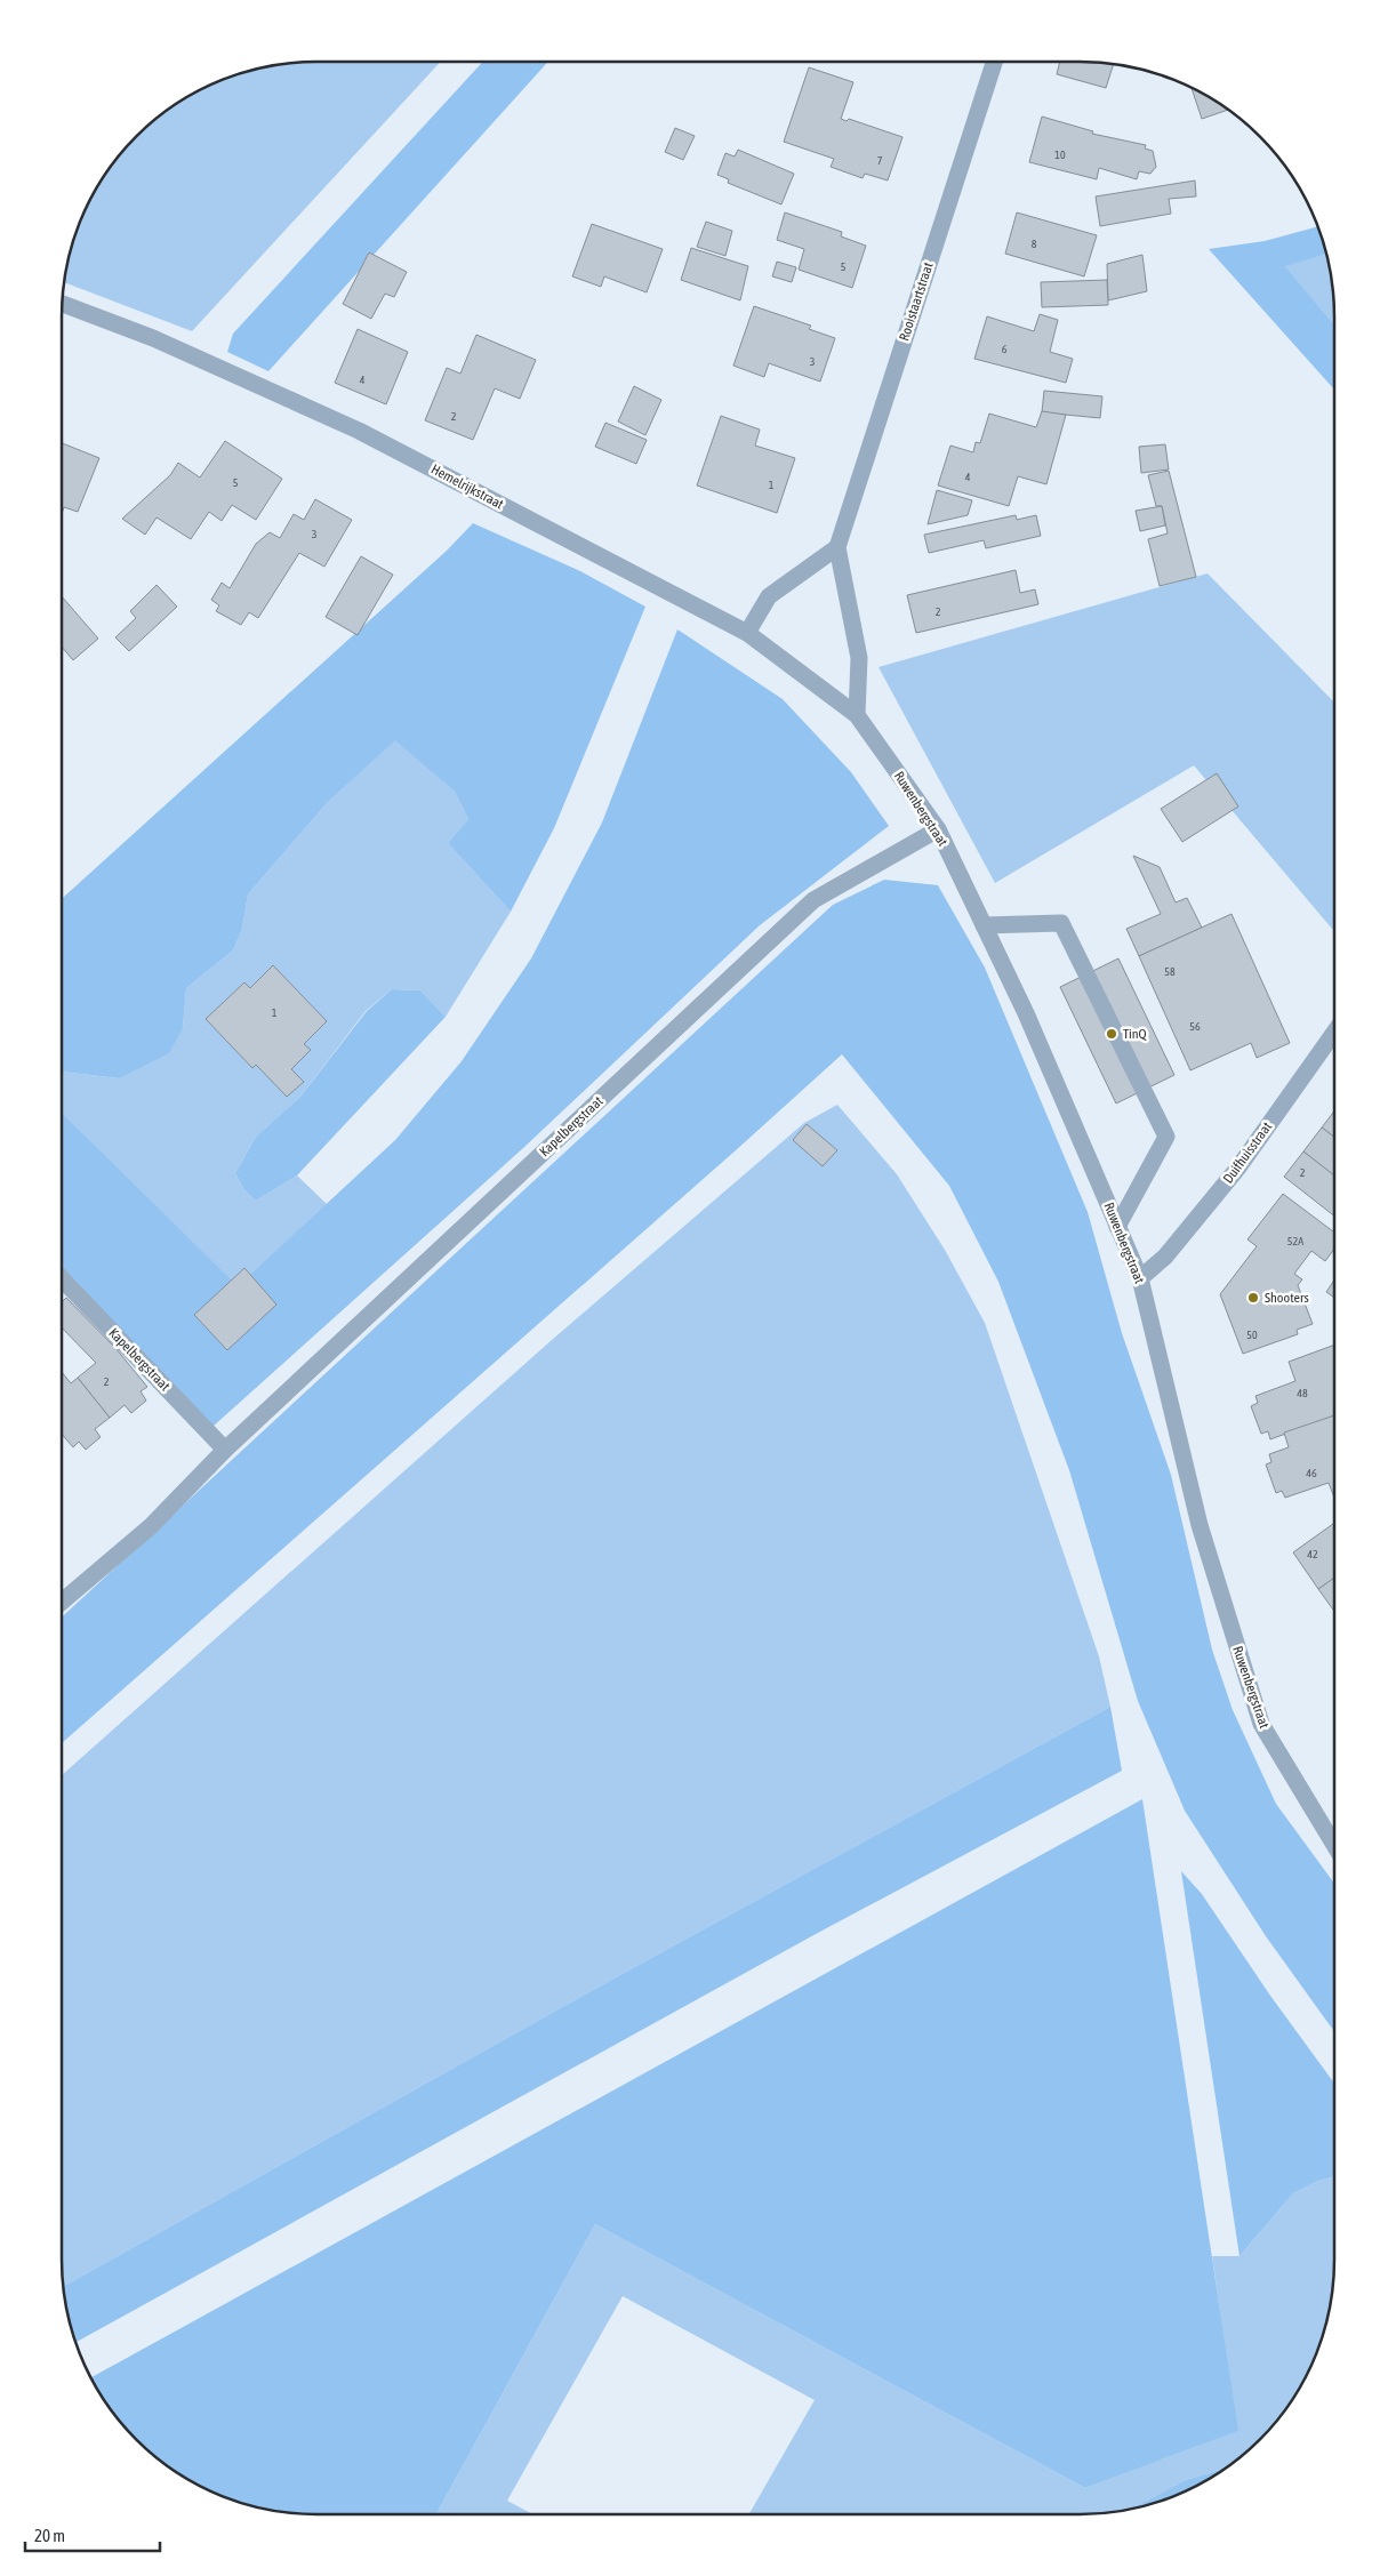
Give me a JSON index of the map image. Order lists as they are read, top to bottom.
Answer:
{
  "streets": {
    "street": [
      "Rooistaartstraat",
      "Hemelrijkstraat",
      "Ruwenbergstraat",
      "Kapelbergstraat",
      "Duifhuisstraat"
    ]
  },
  "crossings": [
    ["Rooistaartstraat", "Hemelrijkstraat"],
    ["Rooistaartstraat", "Ruwenbergstraat"],
    ["Hemelrijkstraat", "Ruwenbergstraat"],
    ["Ruwenbergstraat", "Kapelbergstraat"],
    ["Ruwenbergstraat", "Duifhuisstraat"]
  ],
  "places": ["TinQ", "Shooters"],
  "house_numbers": [
    "10",
    "7",
    "8",
    "5",
    "6",
    "3",
    "4",
    "2",
    "4",
    "5",
    "1",
    "3",
    "2",
    "58",
    "1",
    "56",
    "2",
    "52A",
    "50",
    "2",
    "48",
    "46",
    "42"
  ],
  "scale_bar": "20 m"
}
